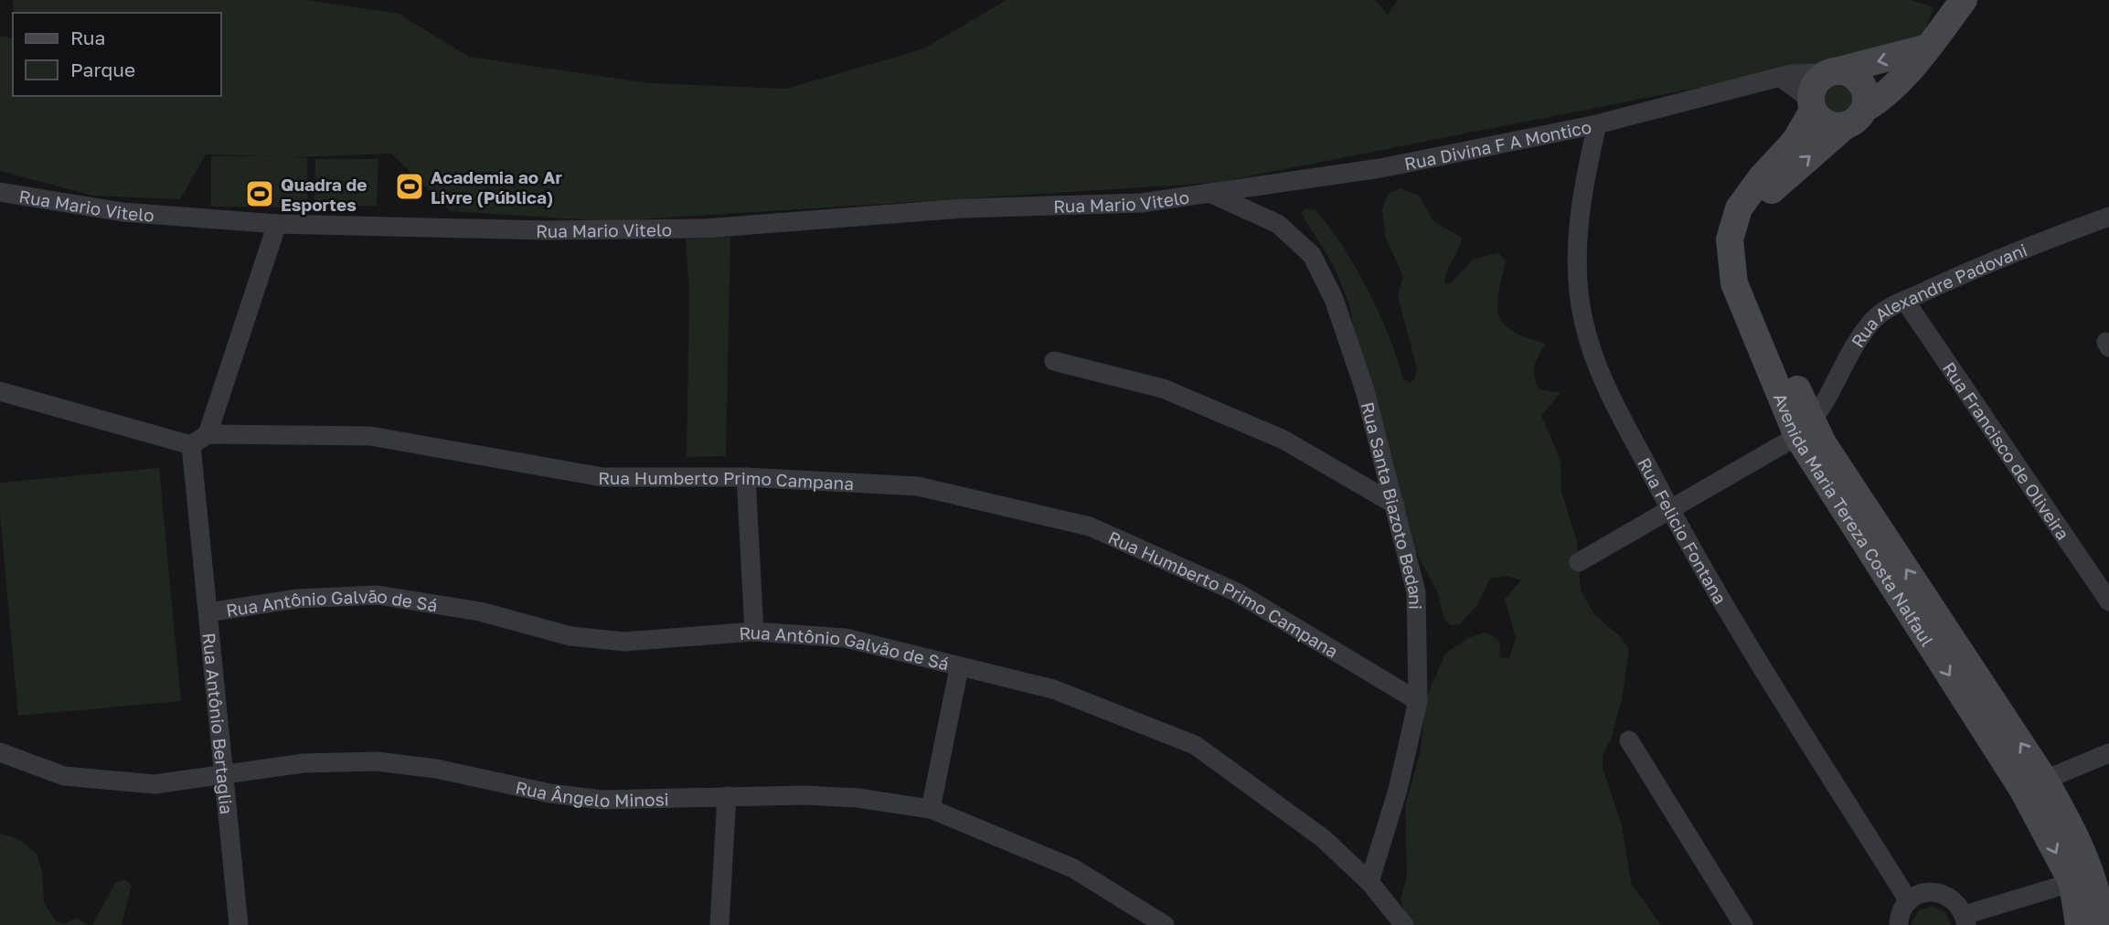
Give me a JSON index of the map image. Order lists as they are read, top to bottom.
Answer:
{
  "streets": {
    "main road": ["Avenida Maria Tereza Costa Nalfaul"],
    "street": [
      "Rua Divina F A Montico",
      "Rua Mario Vitelo",
      "Rua Alexandre Padovani",
      "Rua Francisco de Oliveira",
      "Rua Humberto Primo Campana",
      "Rua Santa Biazoto Bedani",
      "Rua Felicio Fontana",
      "Rua Antônio Galvão de Sá",
      "Rua Antônio Bertaglia",
      "Rua Ângelo Minosi"
    ]
  },
  "crossings": [
    ["Rua Divina F A Montico", "Rua Mario Vitelo"],
    ["Rua Divina F A Montico", "Rua Santa Biazoto Bedani"],
    ["Rua Divina F A Montico", "Avenida Maria Tereza Costa Nalfaul"],
    ["Rua Divina F A Montico", "Rua Felicio Fontana"],
    ["Rua Mario Vitelo", "Rua Santa Biazoto Bedani"],
    ["Rua Alexandre Padovani", "Rua Francisco de Oliveira"],
    ["Rua Alexandre Padovani", "Avenida Maria Tereza Costa Nalfaul"],
    ["Rua Humberto Primo Campana", "Rua Santa Biazoto Bedani"],
    ["Rua Humberto Primo Campana", "Rua Antônio Bertaglia"],
    ["Rua Santa Biazoto Bedani", "Rua Antônio Galvão de Sá"],
    ["Rua Antônio Galvão de Sá", "Rua Antônio Bertaglia"],
    ["Rua Antônio Bertaglia", "Rua Ângelo Minosi"]
  ],
  "places": {
    "sports": ["Academia ao Ar Livre (Pública)", "Quadra de Esportes"]
  },
  "legend": ["Rua", "Parque"]
}
